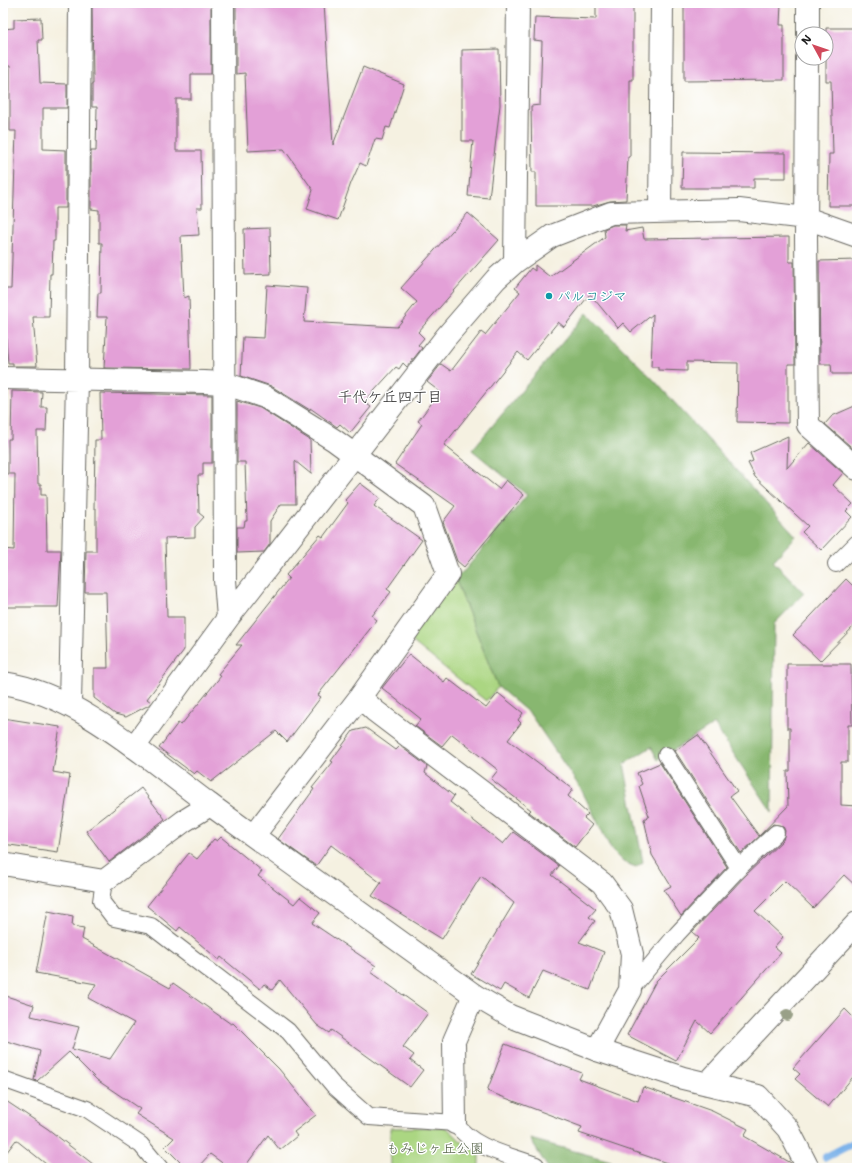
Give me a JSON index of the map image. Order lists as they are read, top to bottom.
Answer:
{
  "districts": ["千代ケ丘四丁目"],
  "parks": ["もみじヶ丘公園"],
  "places": ["パルコジマ"],
  "north": "top left"
}
